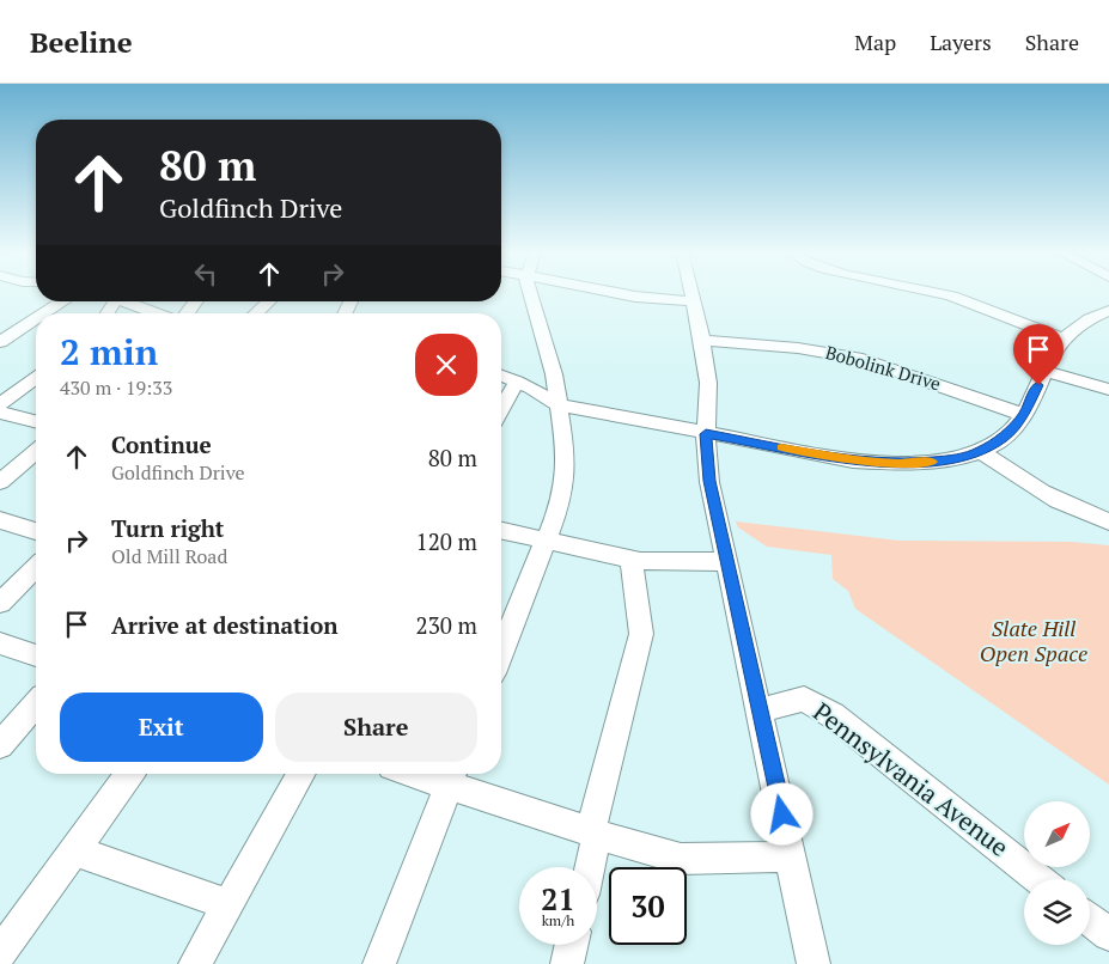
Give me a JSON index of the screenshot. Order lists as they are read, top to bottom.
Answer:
{
  "streets": {
    "street": ["Bobolink Drive", "Pennsylvania Avenue"]
  },
  "parks": ["Slate Hill Open Space"],
  "north": "top right",
  "page": {
    "header": "Beeline",
    "nav": ["Map", "Layers", "Share"],
    "turn": ["80 m", "Goldfinch Drive"],
    "heading": ["2 min", "430 m · 19:33"],
    "list": [
      {
        "name": "Continue",
        "note": "Goldfinch Drive",
        "value": "80 m"
      },
      {
        "name": "Turn right",
        "note": "Old Mill Road",
        "value": "120 m"
      },
      {
        "name": "Arrive at destination",
        "value": "230 m"
      }
    ],
    "buttons": ["Exit", "Share"],
    "speed": "21 km/h",
    "limit": "30"
  }
}
